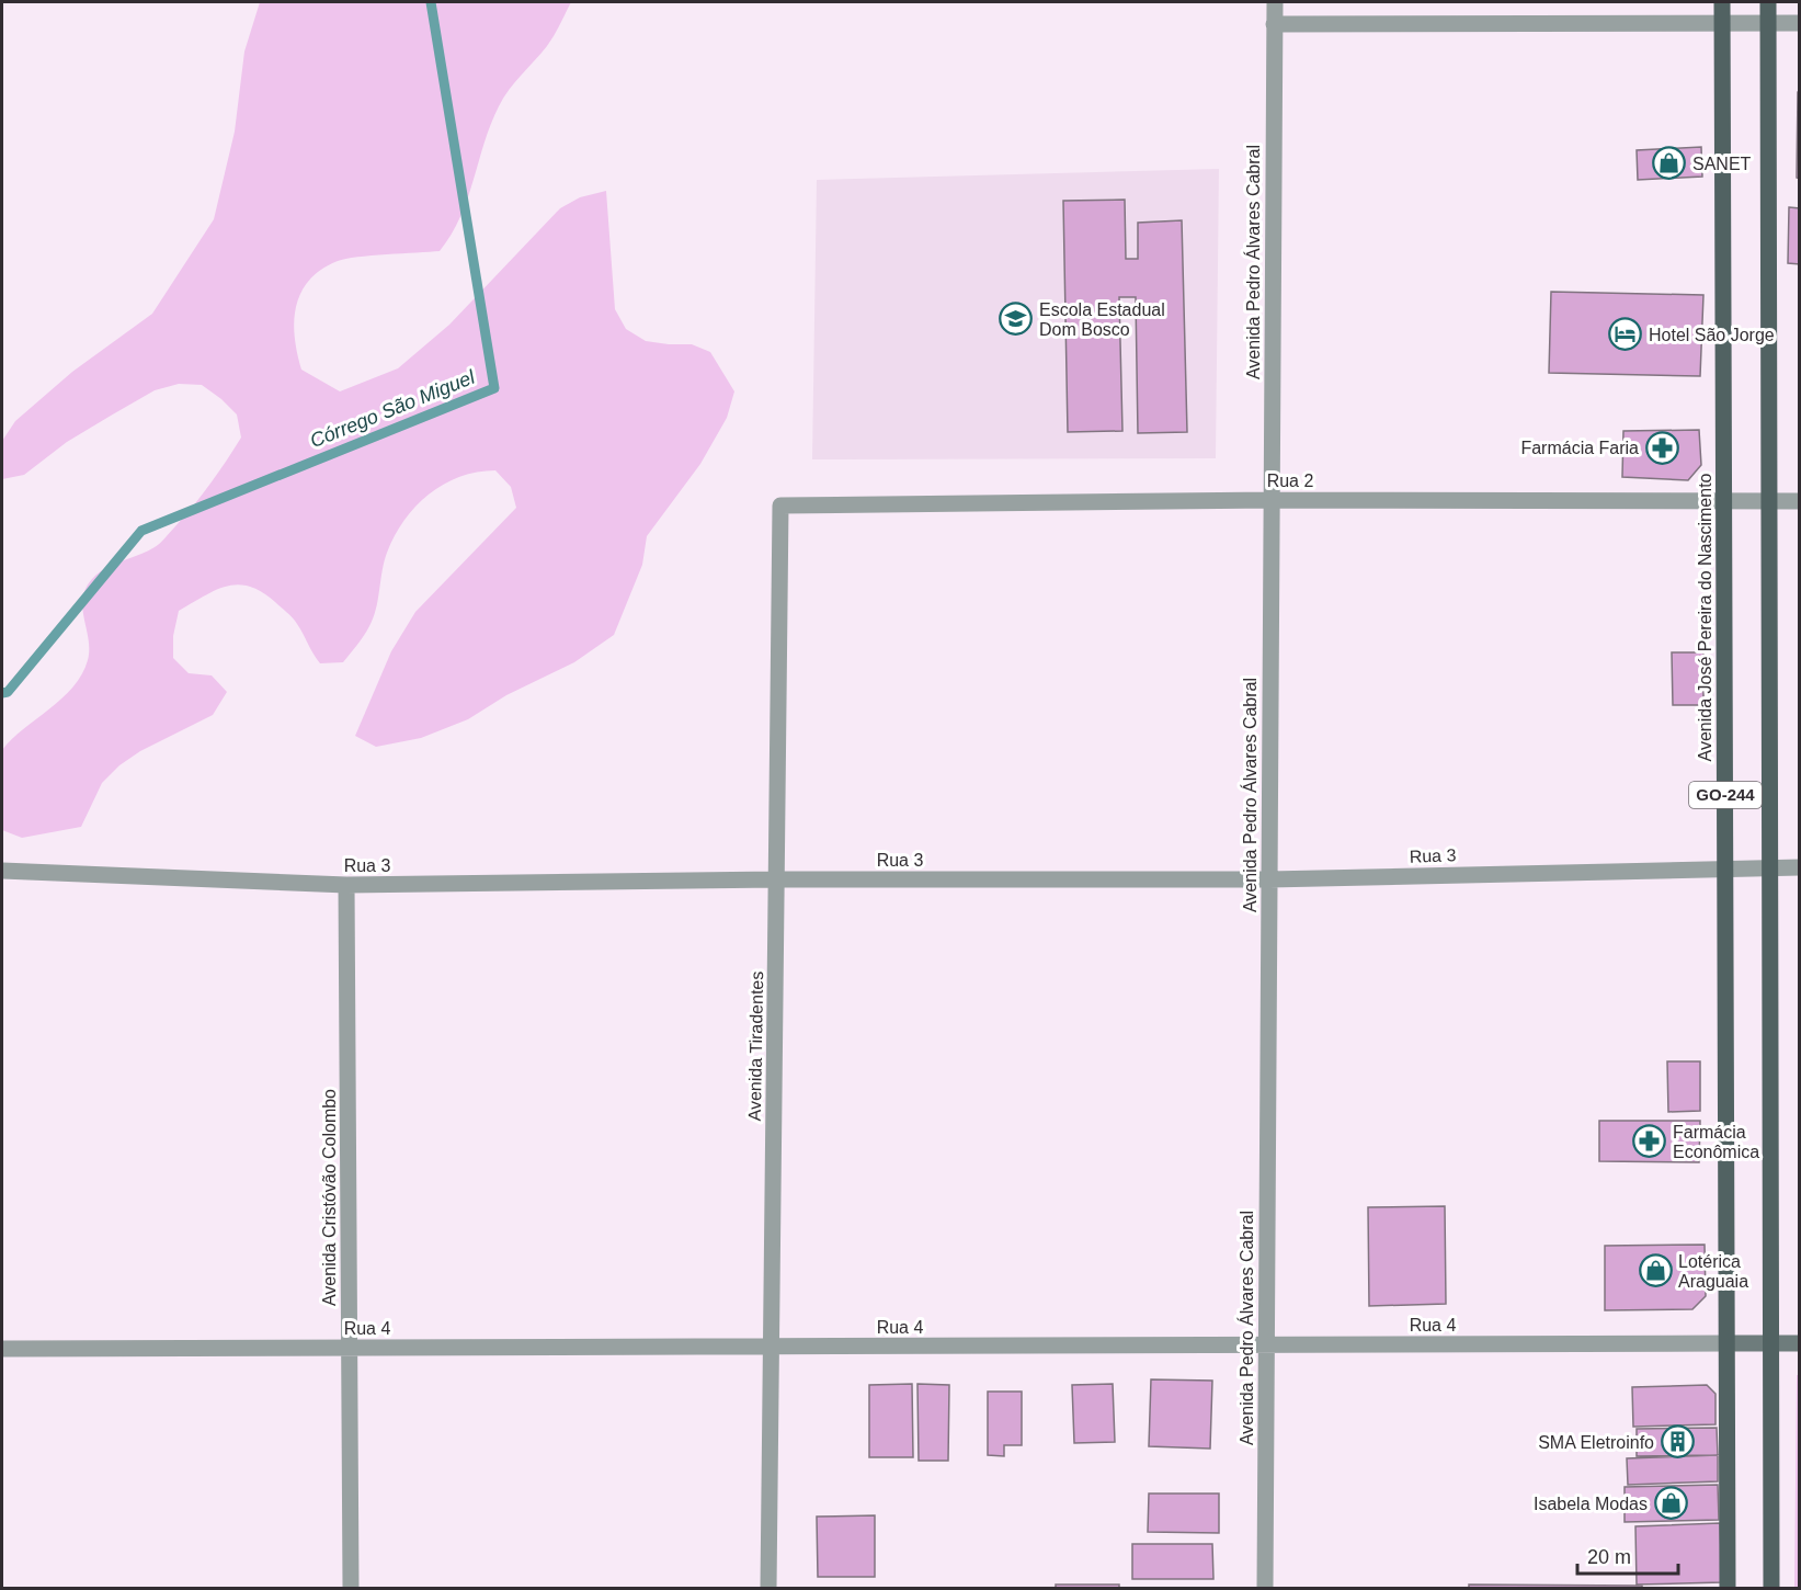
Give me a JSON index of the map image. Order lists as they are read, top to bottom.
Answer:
{
  "streets": {
    "main road": ["Avenida José Pereira do Nascimento", "GO-244"],
    "street": [
      "Avenida Pedro Álvares Cabral",
      "Rua 2",
      "Rua 3",
      "Avenida Tiradentes",
      "Avenida Cristóvão Colombo",
      "Rua 4"
    ]
  },
  "crossings": [
    ["Avenida Pedro Álvares Cabral", "Rua 2"],
    ["Avenida Pedro Álvares Cabral", "Rua 3"],
    ["Avenida Pedro Álvares Cabral", "Rua 4"],
    ["Rua 2", "Avenida José Pereira do Nascimento"],
    ["Rua 2", "GO-244"],
    ["Rua 2", "Avenida Tiradentes"],
    ["Avenida José Pereira do Nascimento", "Rua 3"],
    ["Avenida José Pereira do Nascimento", "Rua 4"],
    ["GO-244", "Rua 3"],
    ["GO-244", "Rua 4"],
    ["Rua 3", "Avenida Tiradentes"],
    ["Rua 3", "Avenida Cristóvão Colombo"],
    ["Avenida Tiradentes", "Rua 4"],
    ["Avenida Cristóvão Colombo", "Rua 4"]
  ],
  "water": ["Córrego São Miguel"],
  "places": {
    "shop": ["SANET", "Lotérica Araguaia", "Isabela Modas"],
    "school or university": ["Escola Estadual Dom Bosco"],
    "hotel": ["Hotel São Jorge"],
    "pharmacy": ["Farmácia Faria", "Farmácia Econômica"],
    "building": ["SMA Eletroinfo"]
  },
  "scale_bar": "20 m"
}
